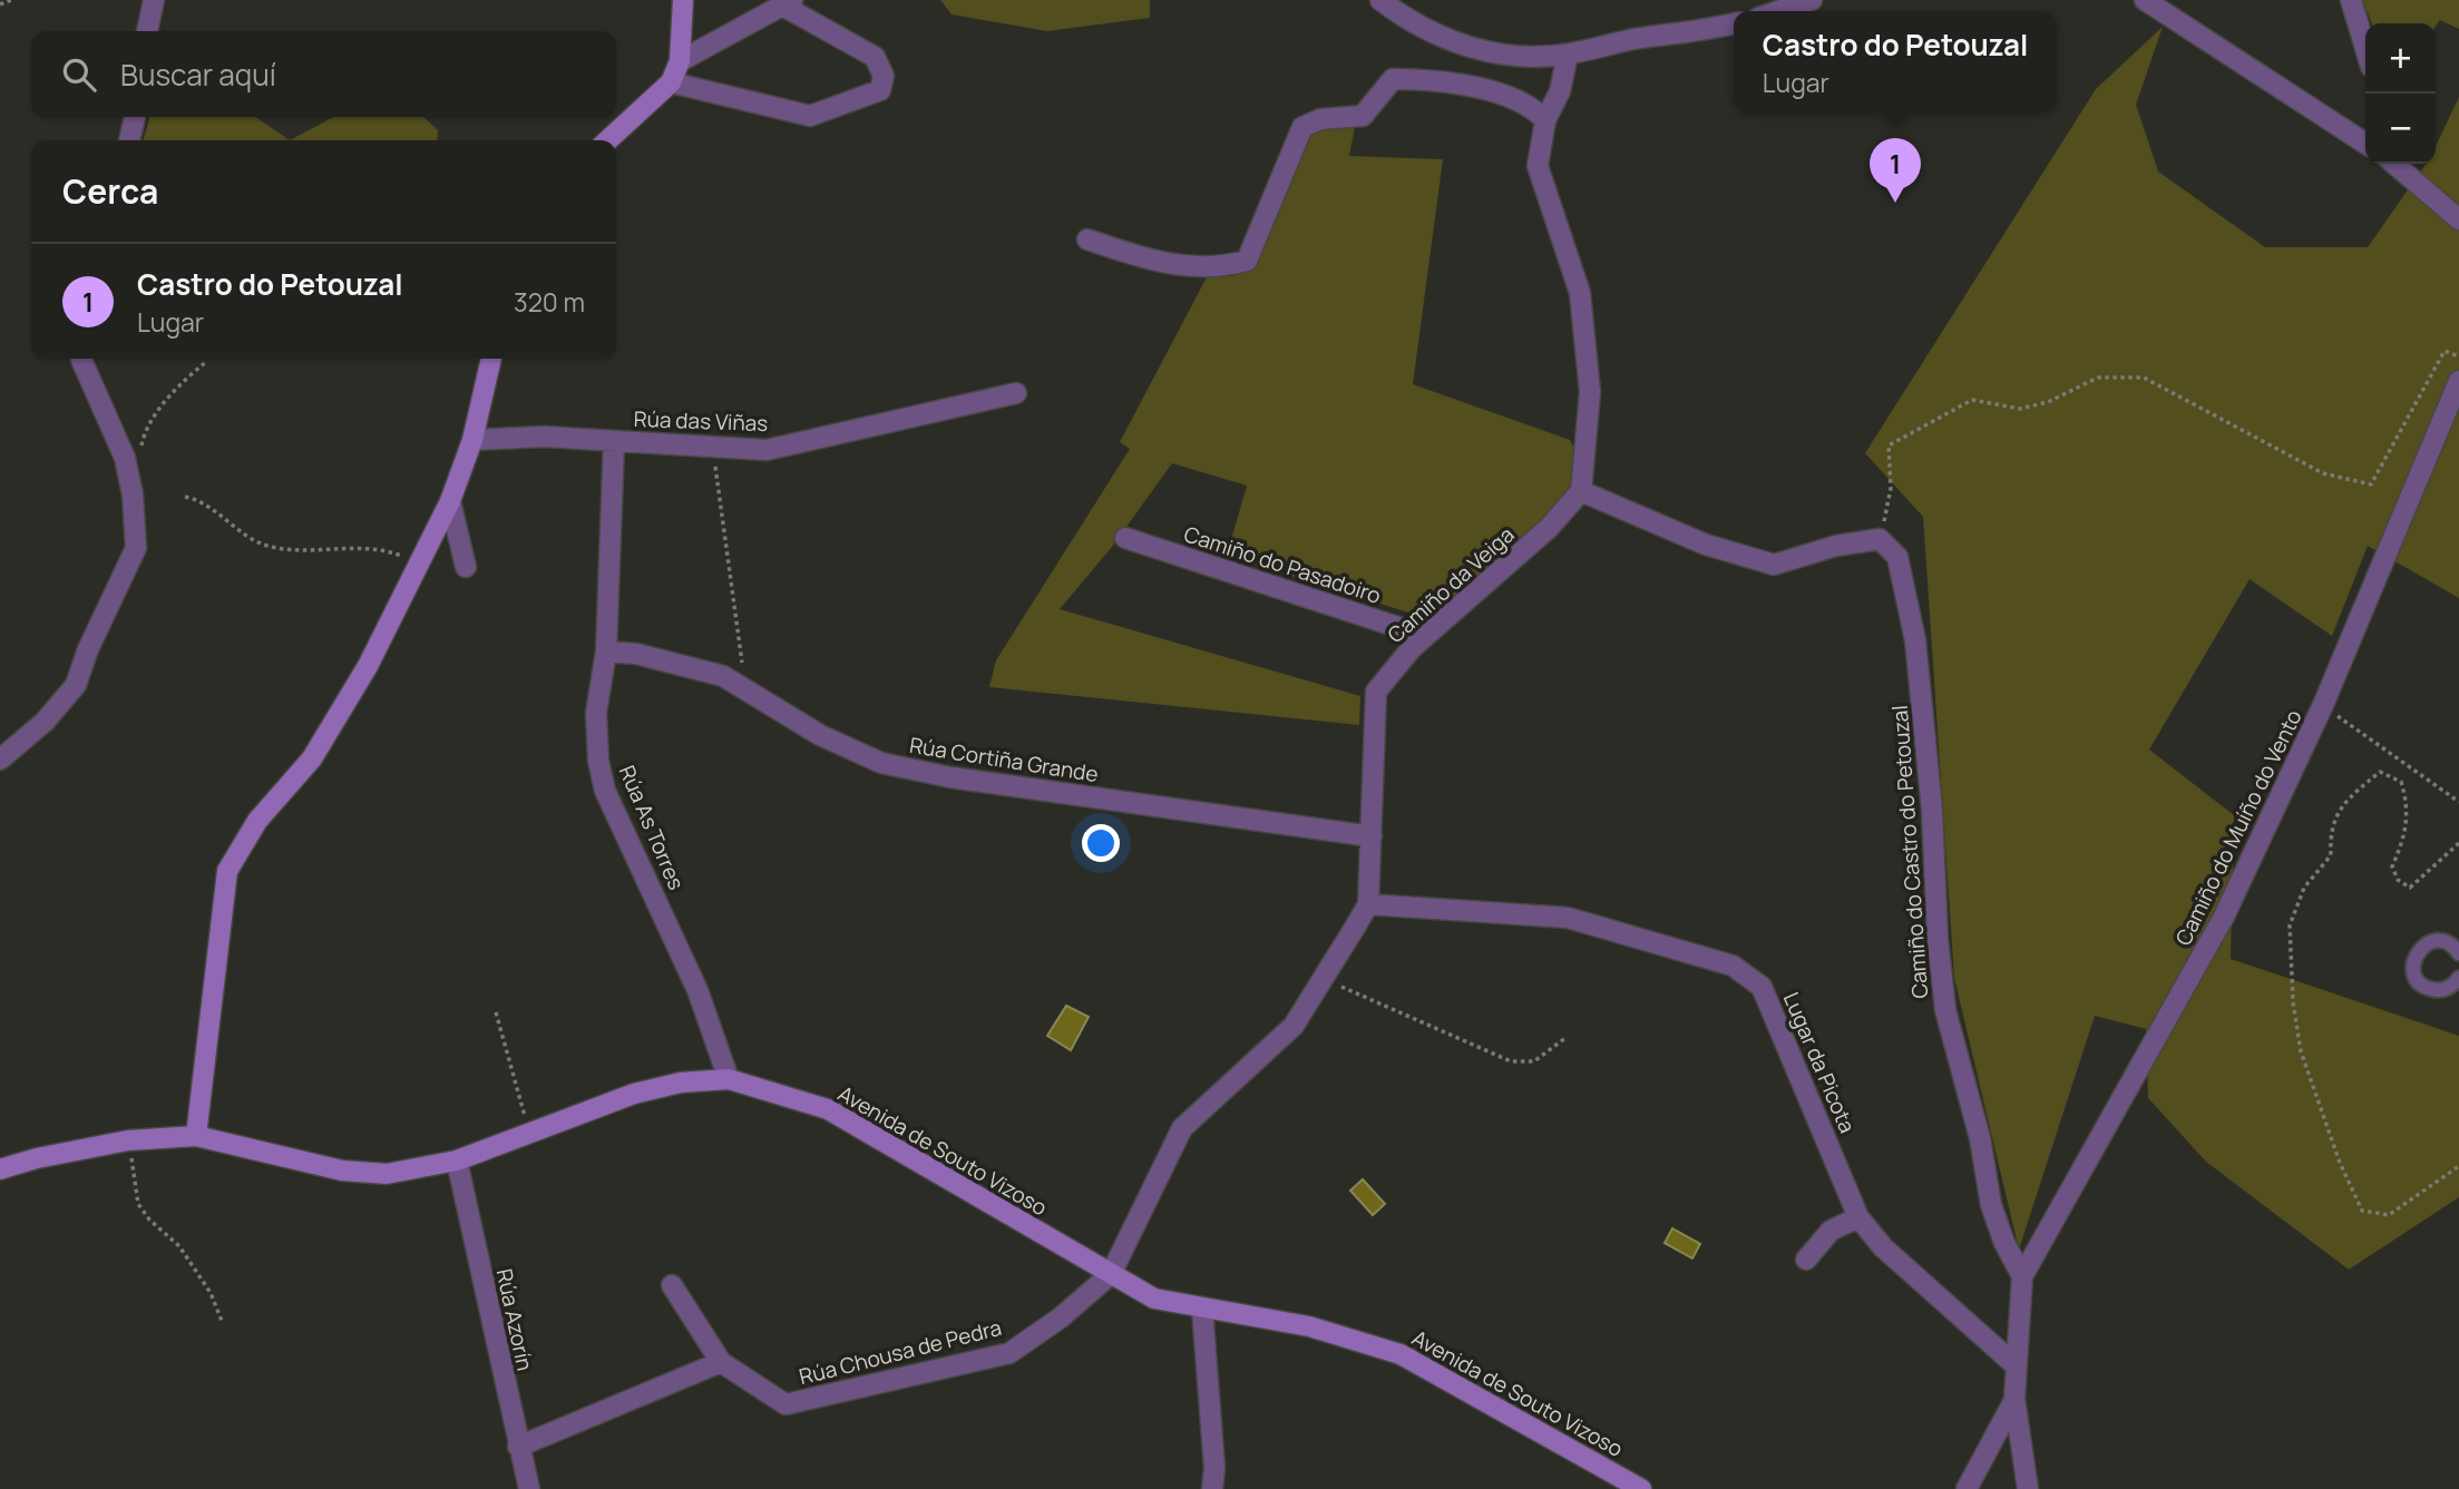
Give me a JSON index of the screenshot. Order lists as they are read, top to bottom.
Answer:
{
  "streets": {
    "street": [
      "Rúa das Viñas",
      "Camiño do Pasadoiro",
      "Camiño da Veiga",
      "Rúa Cortiña Grande",
      "Rúa As Torres",
      "Camiño do Muíño do Vento",
      "Camiño do Castro do Petouzal",
      "Lugar da Picota",
      "Avenida de Souto Vizoso",
      "Rúa Azorín",
      "Rúa Chousa de Pedra"
    ]
  },
  "crossings": [
    ["Rúa das Viñas", "Rúa As Torres"],
    ["Camiño do Pasadoiro", "Camiño da Veiga"],
    ["Camiño da Veiga", "Rúa Cortiña Grande"],
    ["Camiño da Veiga", "Lugar da Picota"],
    ["Camiño da Veiga", "Avenida de Souto Vizoso"],
    ["Camiño da Veiga", "Rúa Chousa de Pedra"],
    ["Rúa Cortiña Grande", "Rúa As Torres"],
    ["Rúa As Torres", "Avenida de Souto Vizoso"],
    ["Camiño do Muíño do Vento", "Camiño do Castro do Petouzal"],
    ["Avenida de Souto Vizoso", "Rúa Azorín"],
    ["Avenida de Souto Vizoso", "Rúa Chousa de Pedra"]
  ],
  "page": {
    "popup": ["Castro do Petouzal", "Lugar"],
    "map_buttons": ["+", "−"],
    "search": "Buscar aquí",
    "pins": "1",
    "heading": "Cerca",
    "list": [
      {
        "mark": "1",
        "name": "Castro do Petouzal",
        "note": "Lugar",
        "value": "320 m"
      }
    ]
  }
}
